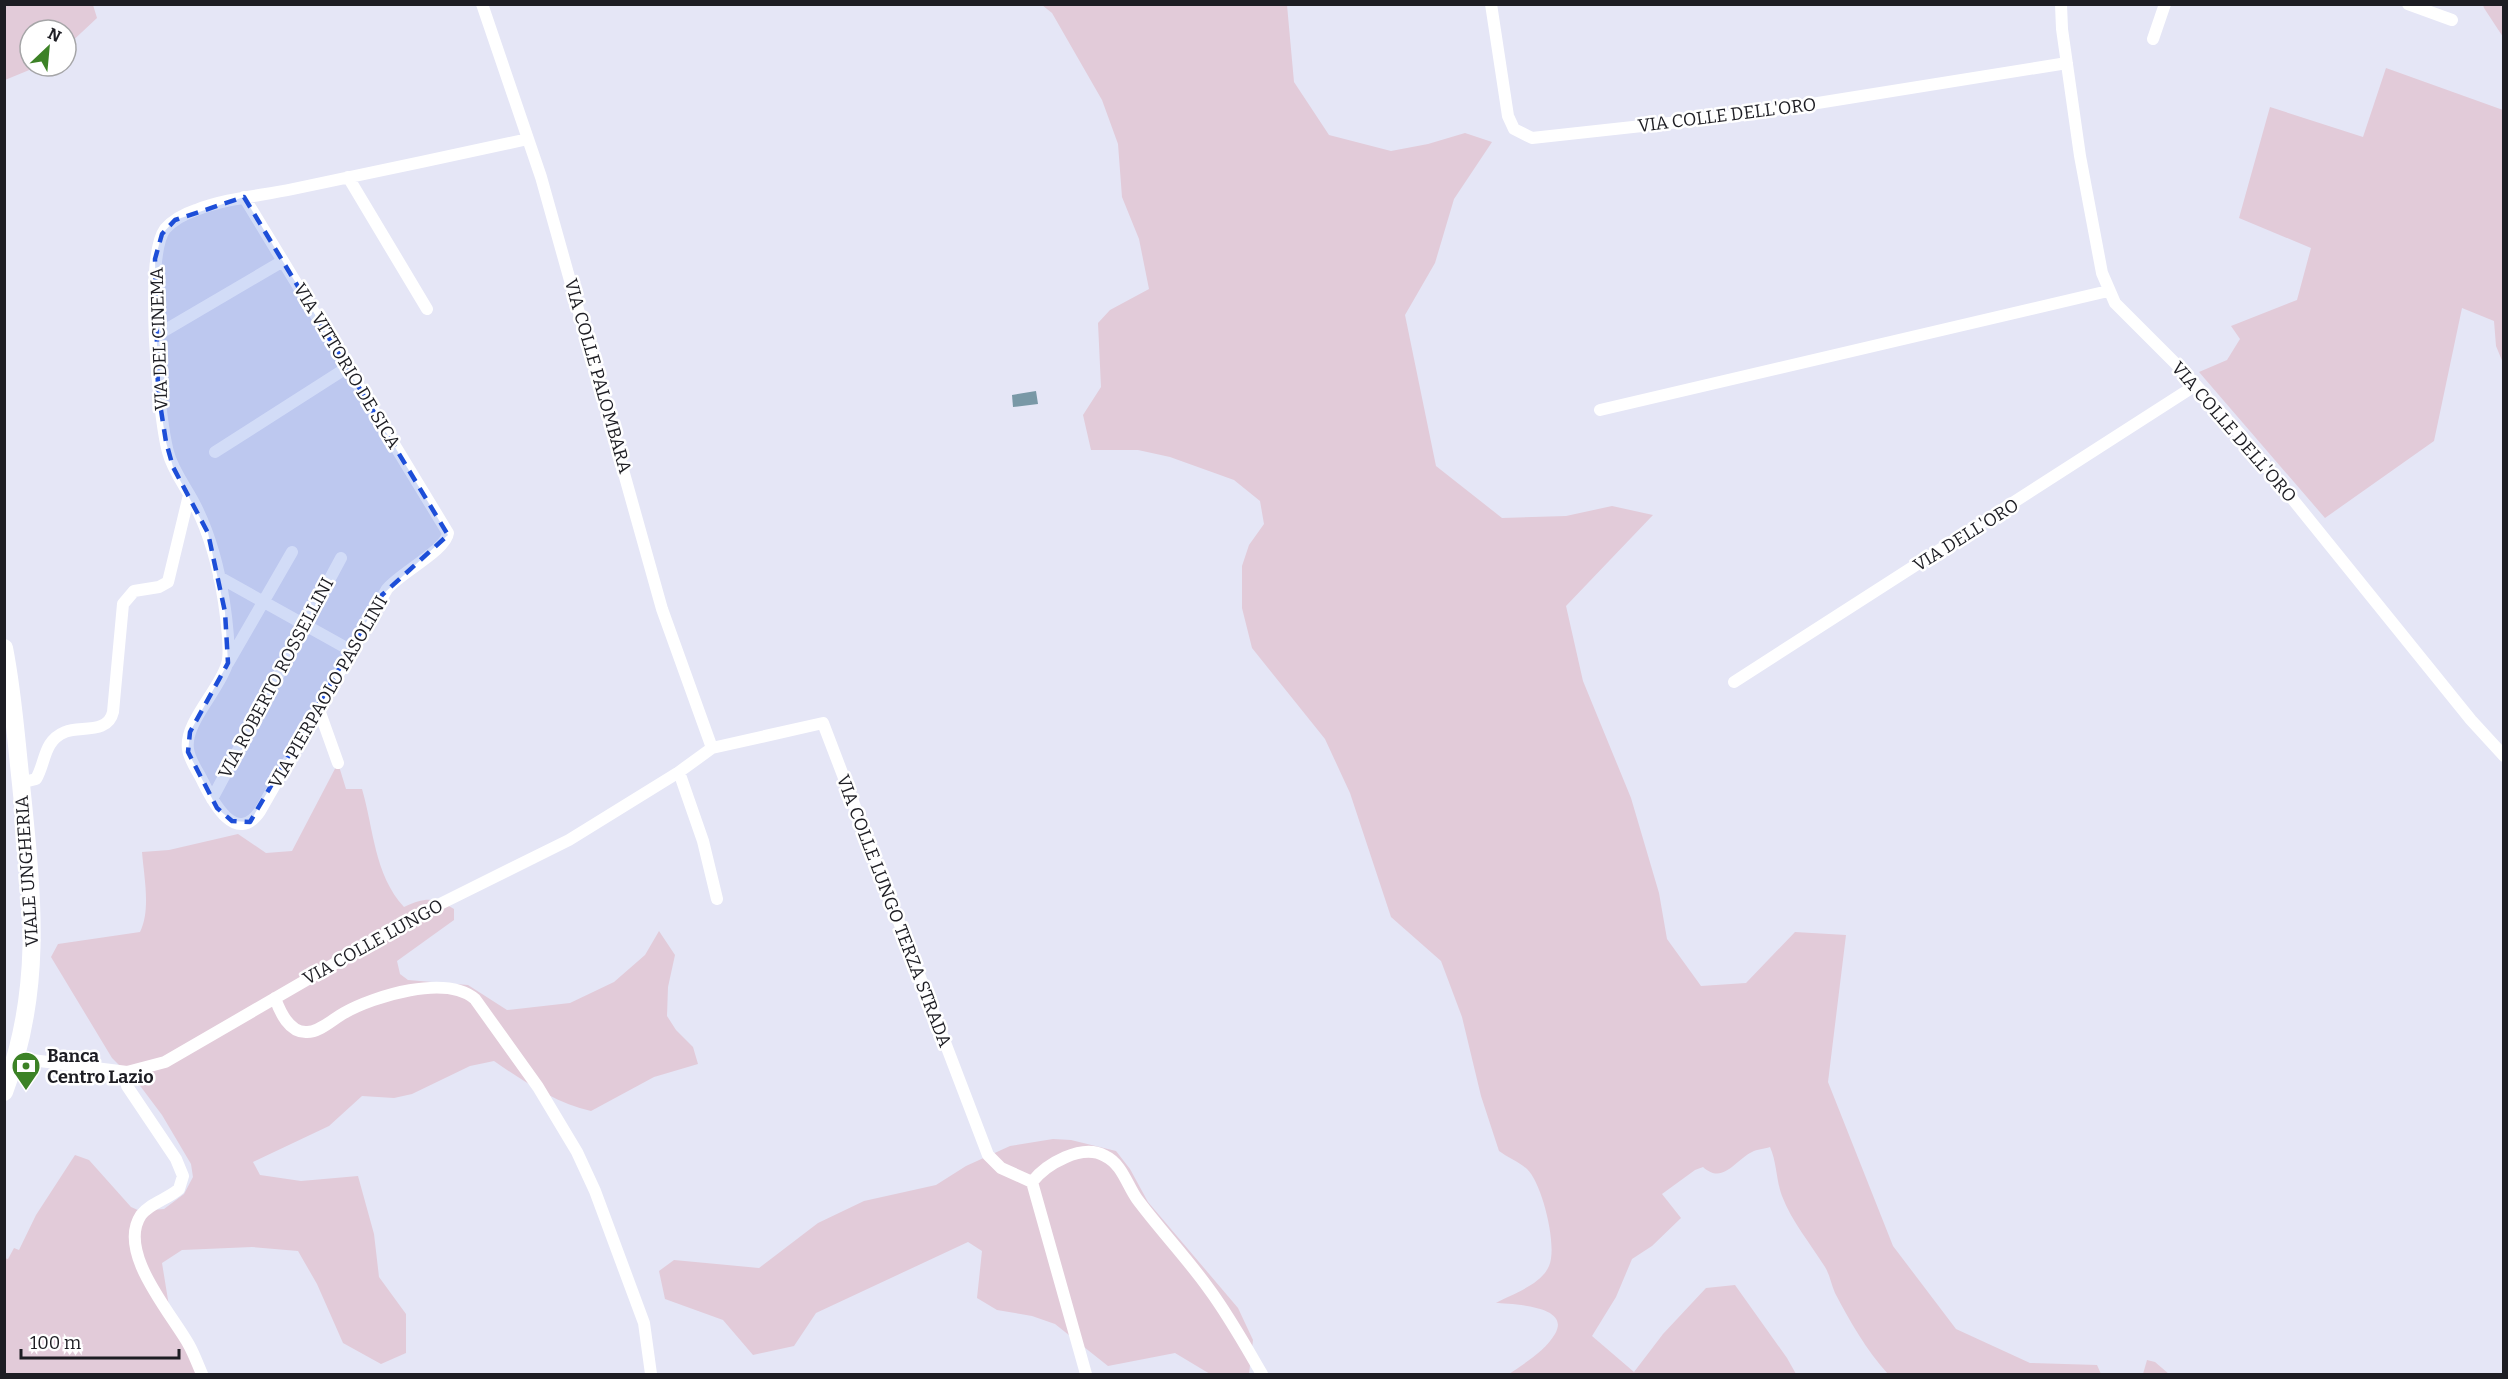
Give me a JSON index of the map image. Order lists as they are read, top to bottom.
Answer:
{
  "streets": {
    "main road": ["VIALE UNGHERIA"],
    "street": [
      "VIA COLLE DELL'ORO",
      "VIA DEL CINEMA",
      "VIA VITTORIO DE SICA",
      "VIA COLLE PALOMBARA",
      "VIA DELL'ORO",
      "VIA ROBERTO ROSSELLINI",
      "VIA PIERPAOLO PASOLINI",
      "VIA COLLE LUNGO TERZA STRADA",
      "VIA COLLE LUNGO"
    ]
  },
  "crossings": [
    ["VIA COLLE DELL'ORO", "VIA DELL'ORO"],
    ["VIA DEL CINEMA", "VIA VITTORIO DE SICA"],
    ["VIA DEL CINEMA", "VIA COLLE PALOMBARA"],
    ["VIA VITTORIO DE SICA", "VIA PIERPAOLO PASOLINI"],
    ["VIA COLLE PALOMBARA", "VIA COLLE LUNGO TERZA STRADA"],
    ["VIA COLLE PALOMBARA", "VIA COLLE LUNGO"],
    ["VIA ROBERTO ROSSELLINI", "VIA PIERPAOLO PASOLINI"],
    ["VIALE UNGHERIA", "VIA COLLE LUNGO"],
    ["VIA COLLE LUNGO TERZA STRADA", "VIA COLLE LUNGO"]
  ],
  "places": {
    "bank": ["Banca Centro Lazio"]
  },
  "scale_bar": "100 m",
  "north": "top right"
}
